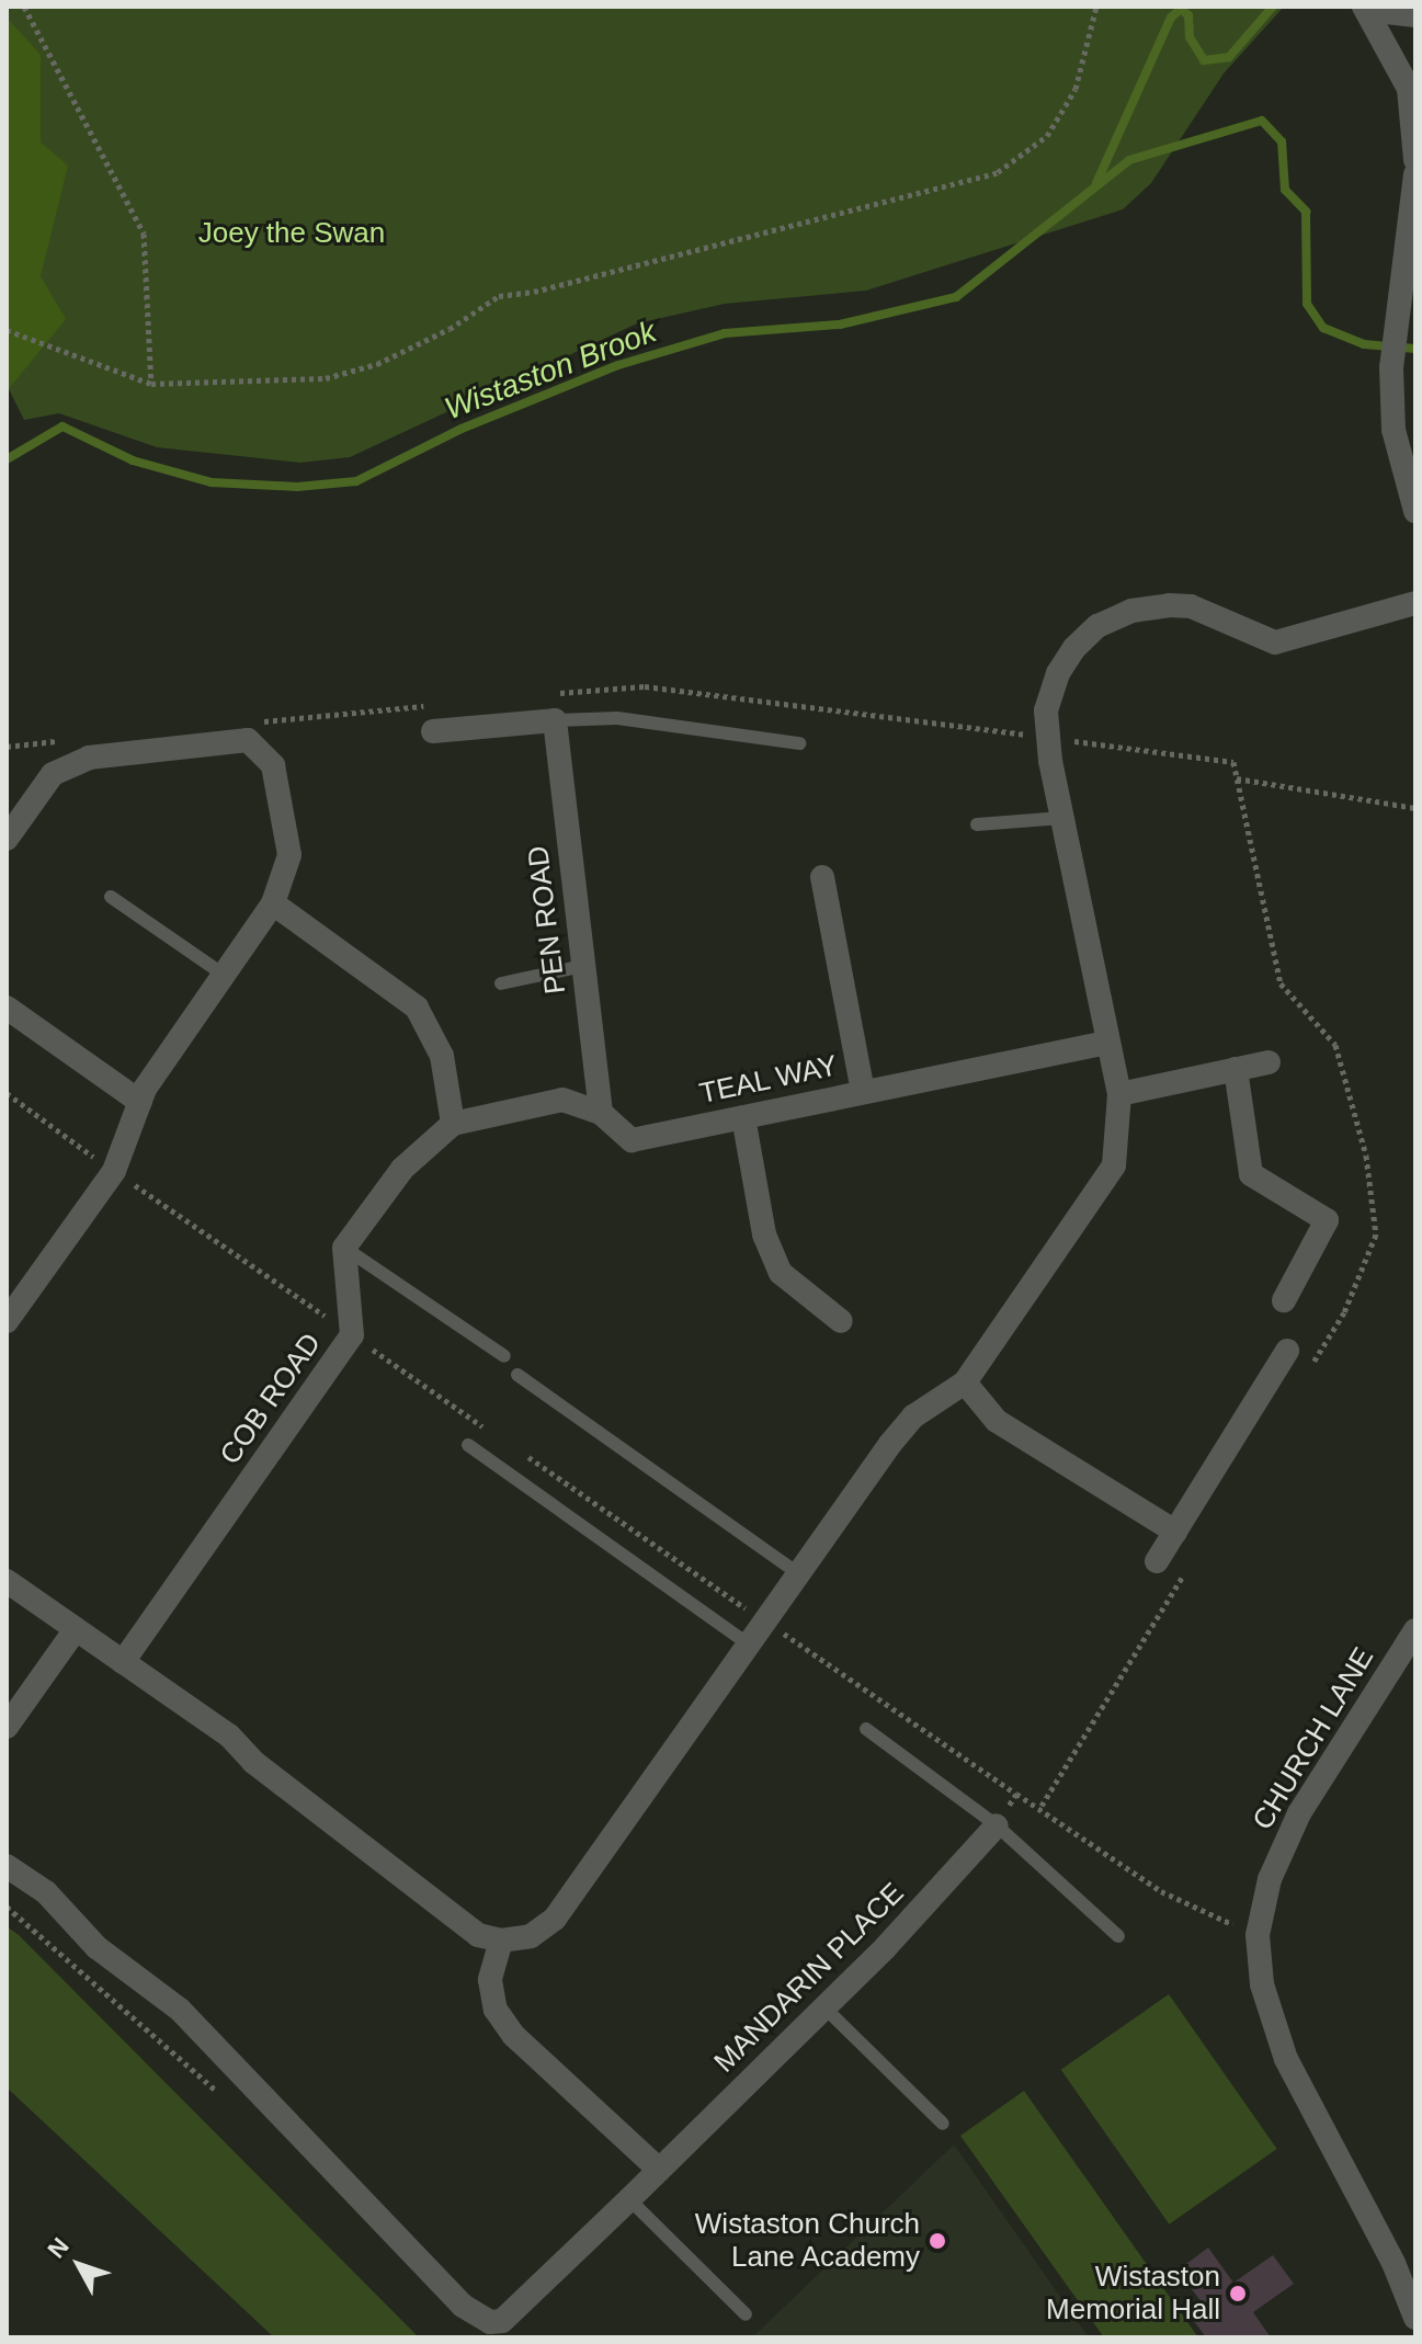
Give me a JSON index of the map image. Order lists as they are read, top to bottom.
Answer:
{
  "streets": {
    "street": [
      "PEN ROAD",
      "TEAL WAY",
      "COB ROAD",
      "CHURCH LANE",
      "MANDARIN PLACE"
    ]
  },
  "crossings": [
    ["PEN ROAD", "TEAL WAY"]
  ],
  "water": ["Wistaston Brook"],
  "parks": ["Joey the Swan"],
  "places": ["Wistaston Church Lane Academy", "Wistaston Memorial Hall"],
  "north": "top left"
}
